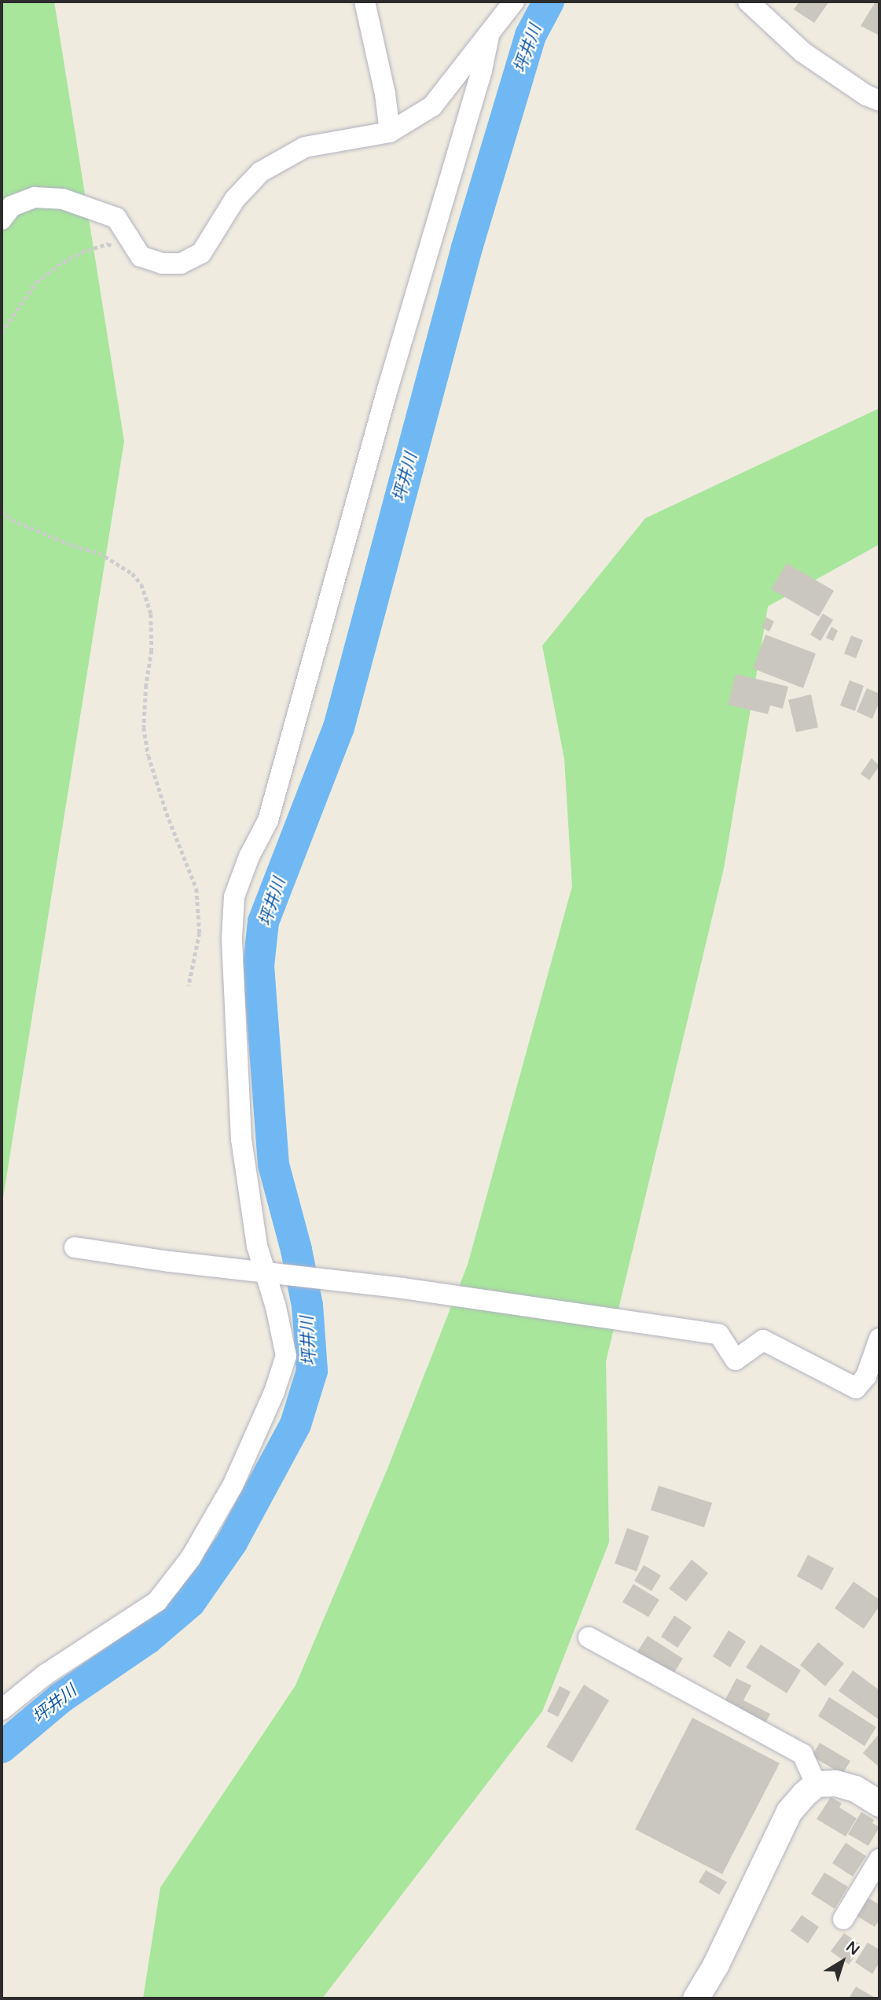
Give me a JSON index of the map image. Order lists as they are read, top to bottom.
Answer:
{
  "water": ["坪井川"],
  "north": "top right"
}
